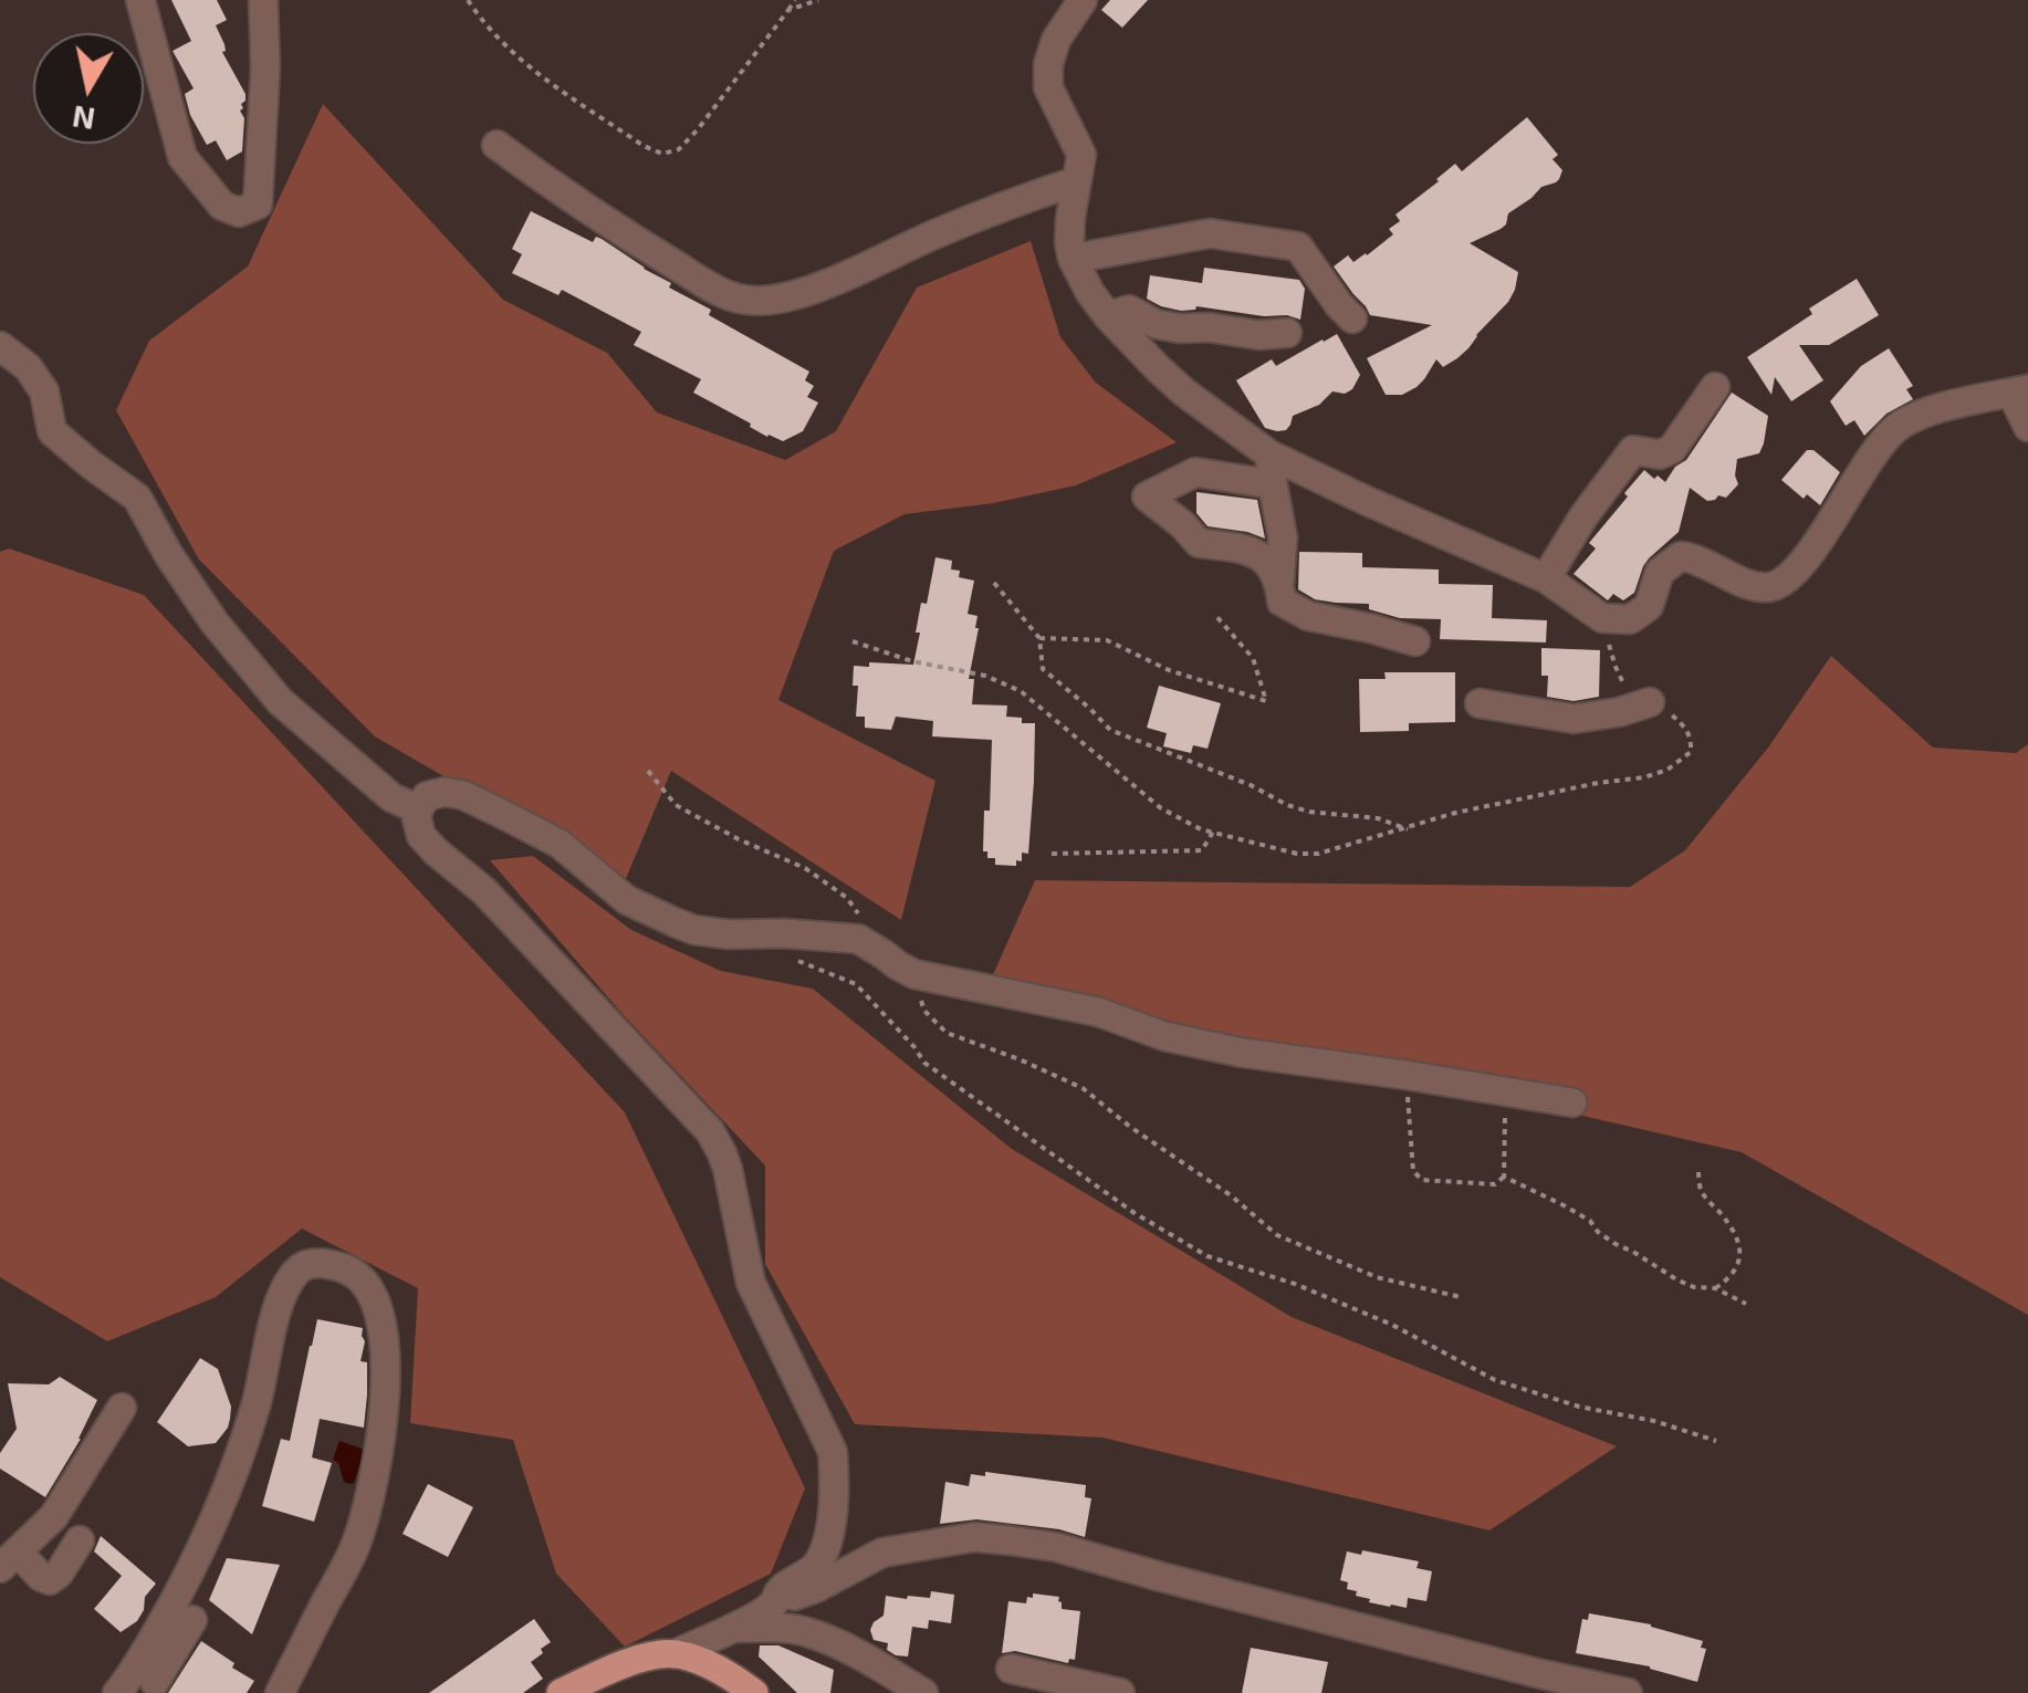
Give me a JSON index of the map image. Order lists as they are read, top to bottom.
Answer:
{
  "north": "bottom"
}
